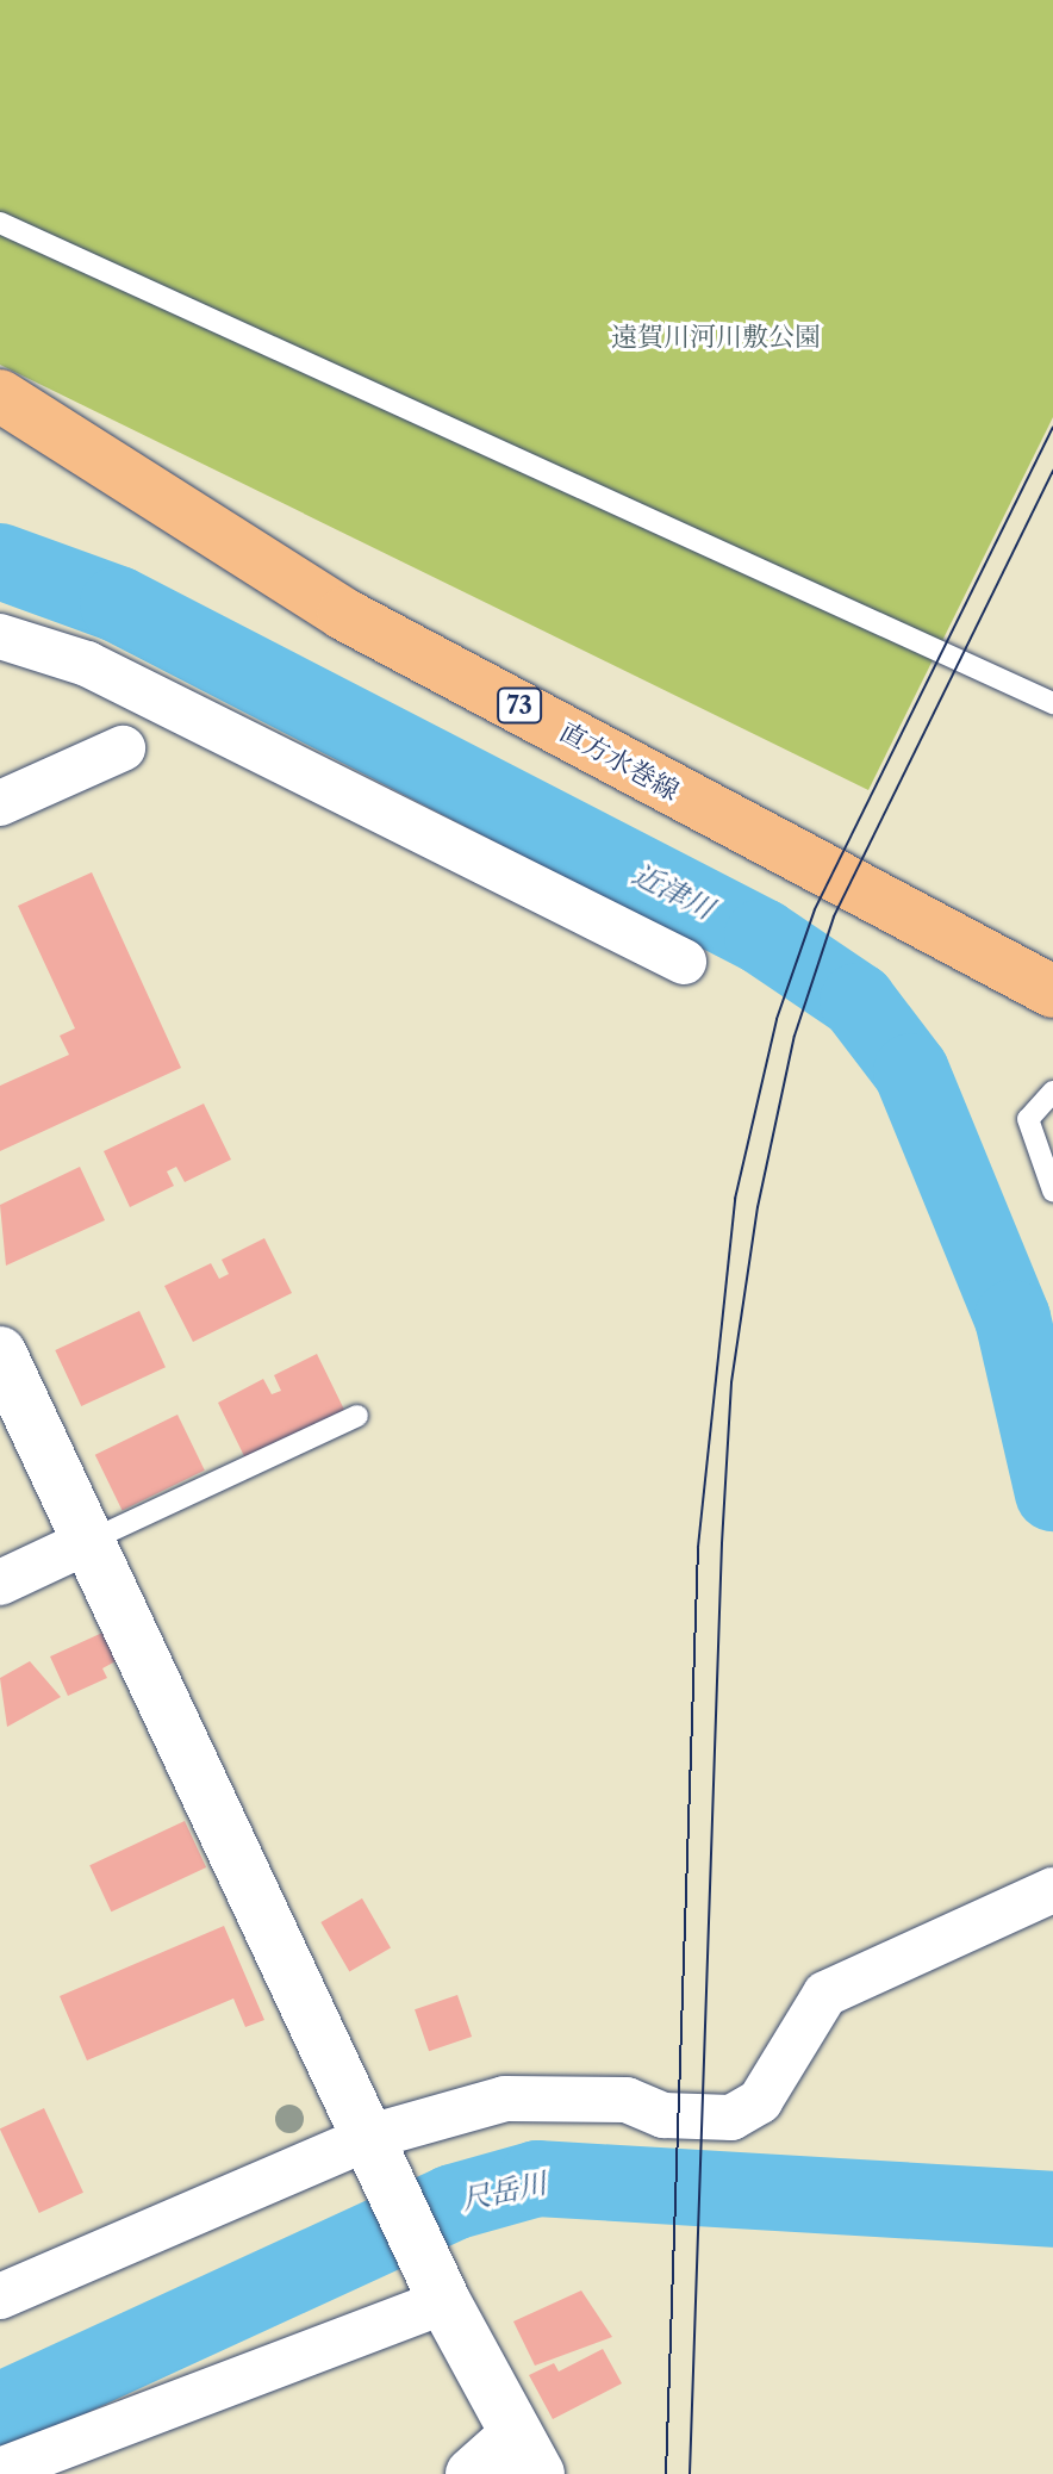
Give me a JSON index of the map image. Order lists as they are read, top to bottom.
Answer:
{
  "streets": {
    "main road": ["73", "直方水巻線"]
  },
  "water": ["近津川", "尺岳川"],
  "parks": ["遠賀川河川敷公園"]
}
